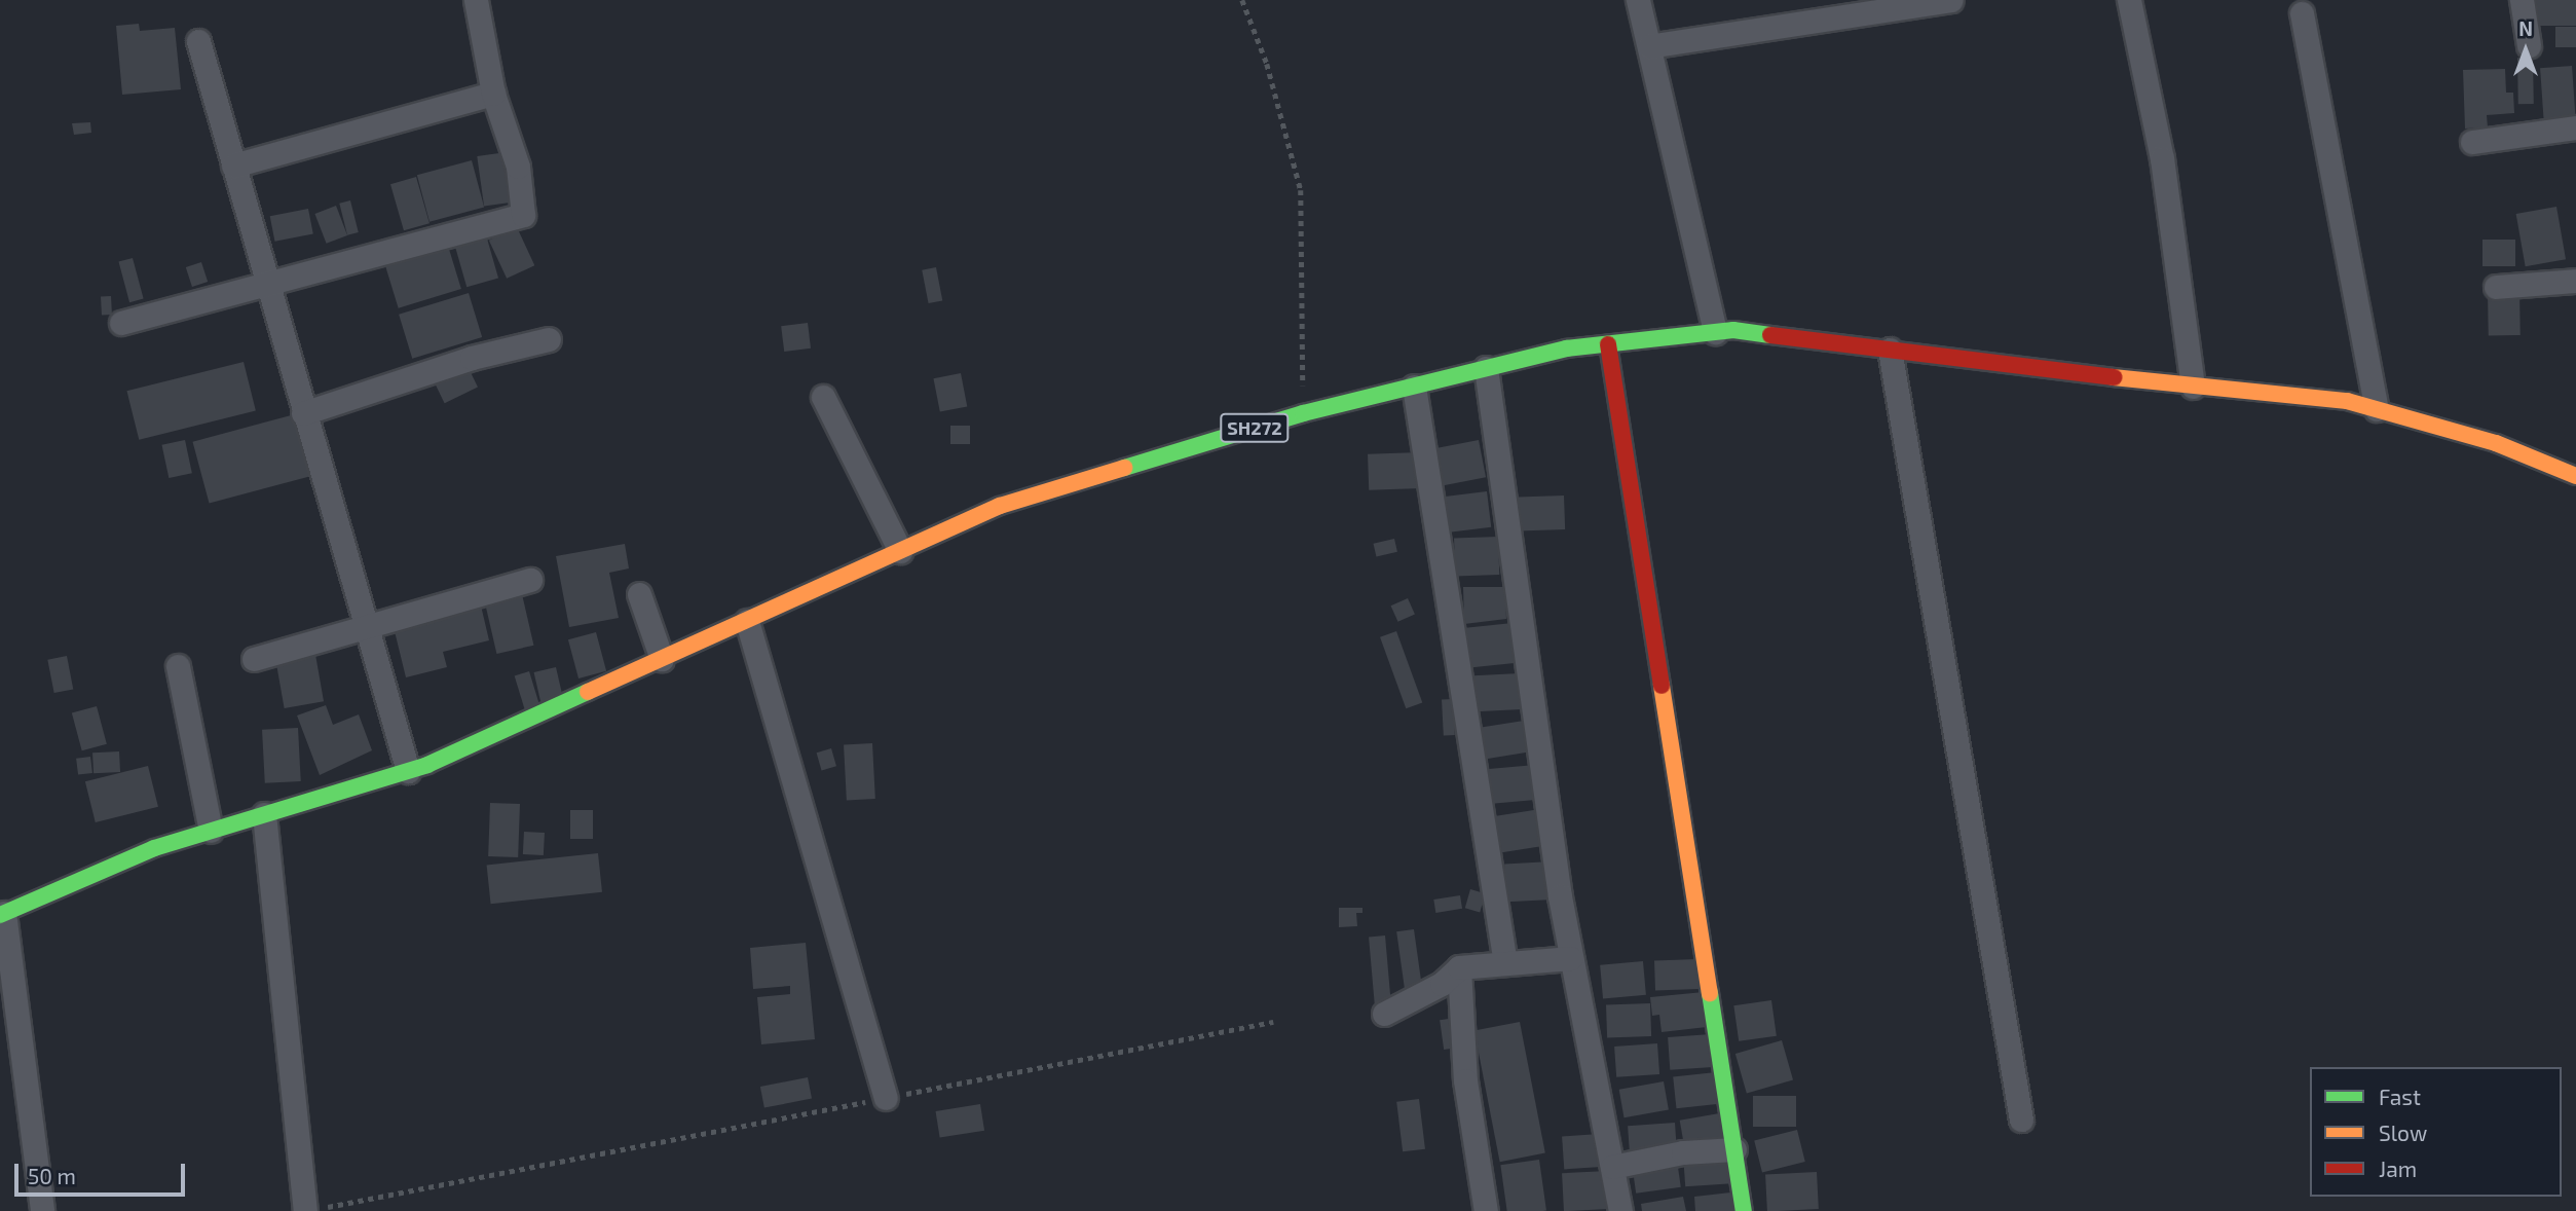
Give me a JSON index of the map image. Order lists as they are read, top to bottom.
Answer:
{
  "streets": {
    "main road": ["SH272"]
  },
  "legend": ["Fast", "Slow", "Jam"],
  "scale_bar": "50 m",
  "north": "top"
}
